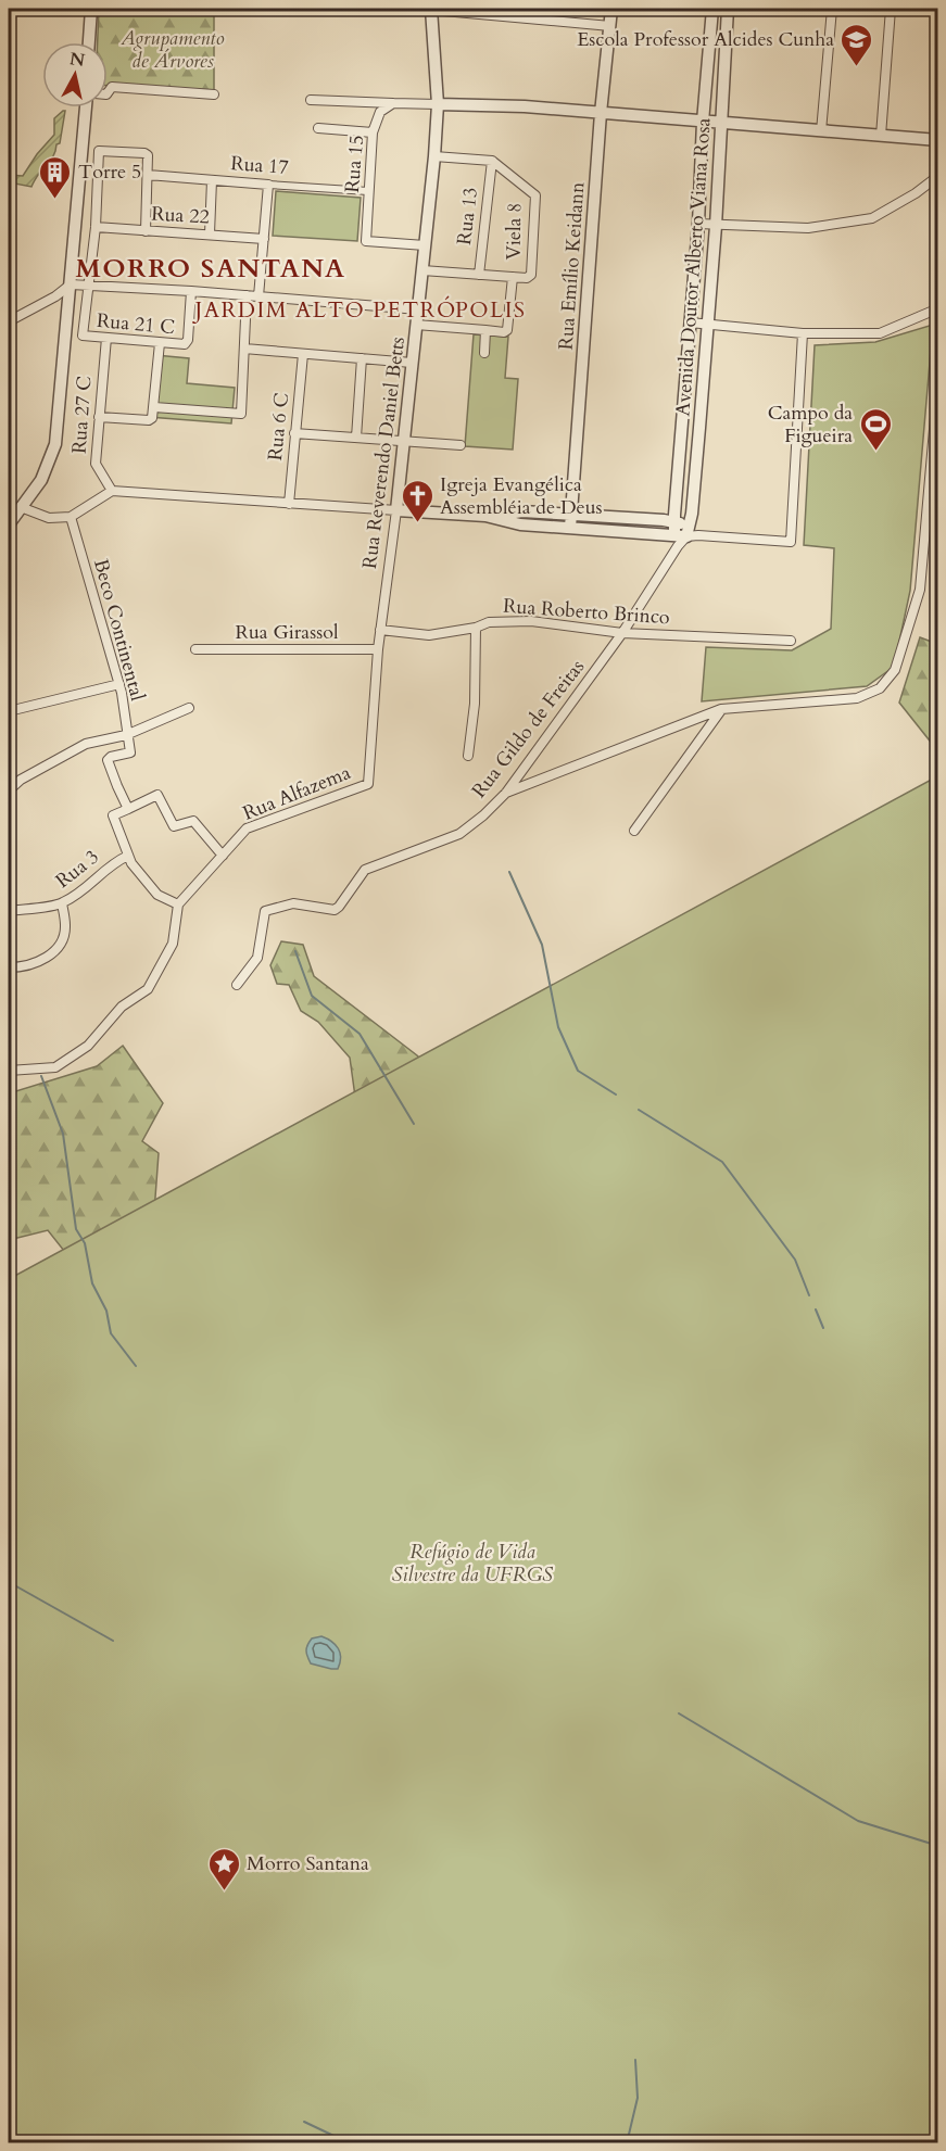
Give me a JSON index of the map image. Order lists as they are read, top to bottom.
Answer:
{
  "streets": {
    "street": [
      "Rua 15",
      "Rua 17",
      "Rua 22",
      "Rua 13",
      "Viela 8",
      "Rua Emílio Keidann",
      "Avenida Doutor Alberto Viana Rosa",
      "Rua 21 C",
      "Rua 27 C",
      "Rua 6 C",
      "Rua Reverendo Daniel Betts",
      "Rua Roberto Brinco",
      "Beco Continental",
      "Rua Girassol",
      "Rua Gildo de Freitas",
      "Rua Alfazema",
      "Rua 3"
    ]
  },
  "crossings": [
    ["Rua 15", "Rua 17"],
    ["Rua 15", "Rua Reverendo Daniel Betts"],
    ["Rua 13", "Viela 8"],
    ["Viela 8", "Rua Reverendo Daniel Betts"],
    ["Avenida Doutor Alberto Viana Rosa", "Rua Gildo de Freitas"],
    ["Rua 21 C", "Rua 27 C"],
    ["Rua Reverendo Daniel Betts", "Rua Roberto Brinco"],
    ["Rua Reverendo Daniel Betts", "Rua Girassol"],
    ["Rua Reverendo Daniel Betts", "Rua Alfazema"],
    ["Rua Roberto Brinco", "Rua Gildo de Freitas"]
  ],
  "districts": ["MORRO SANTANA", "JARDIM ALTO PETRÓPOLIS"],
  "parks": ["Agrupamento de Árvores", "Refúgio de Vida Silvestre da UFRGS"],
  "places": {
    "school or university": ["Escola Professor Alcides Cunha"],
    "building": ["Torre 5"],
    "sports": ["Campo da Figueira"],
    "church": ["Igreja Evangélica Assembléia de Deus"],
    "place": ["Morro Santana"]
  },
  "north": "top"
}
